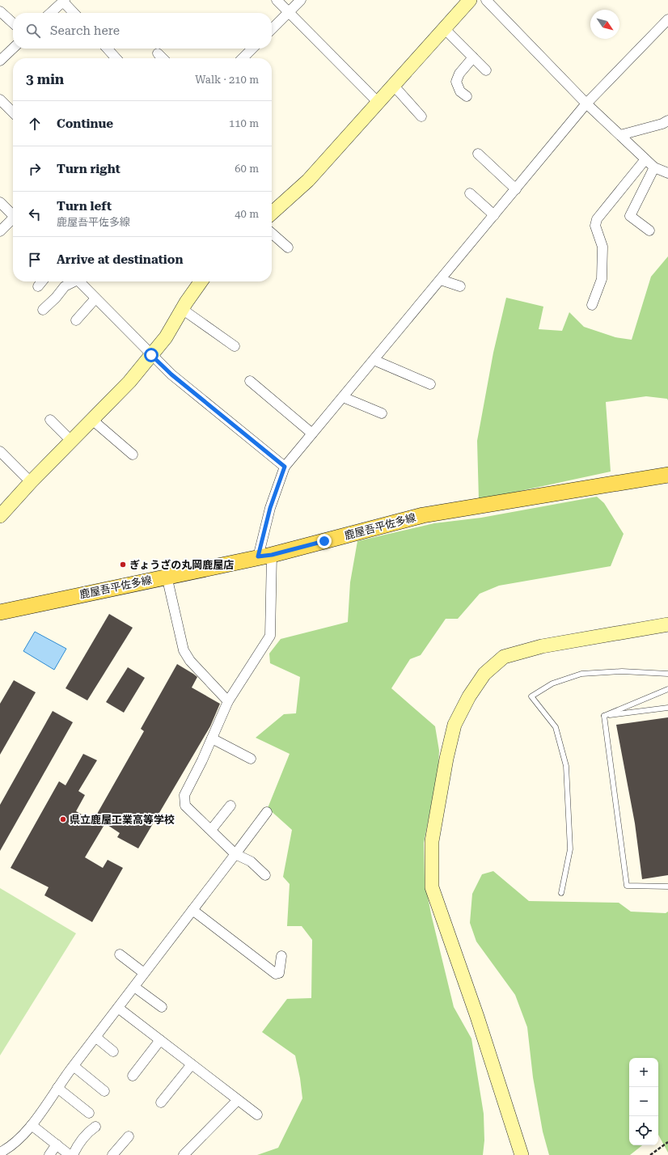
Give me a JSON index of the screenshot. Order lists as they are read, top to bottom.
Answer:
{
  "streets": {
    "main road": ["鹿屋吾平佐多線"]
  },
  "places": ["ぎょうざの丸岡鹿屋店", "県立鹿屋工業高等学校"],
  "north": "bottom right",
  "page": {
    "search": "Search here",
    "heading": ["3 min", "Walk · 210 m"],
    "list": [
      ["Continue", "110 m"],
      ["Turn right", "60 m"],
      ["Turn left", "鹿屋吾平佐多線", "40 m"],
      "Arrive at destination"
    ],
    "map_buttons": ["+", "−"]
  }
}
